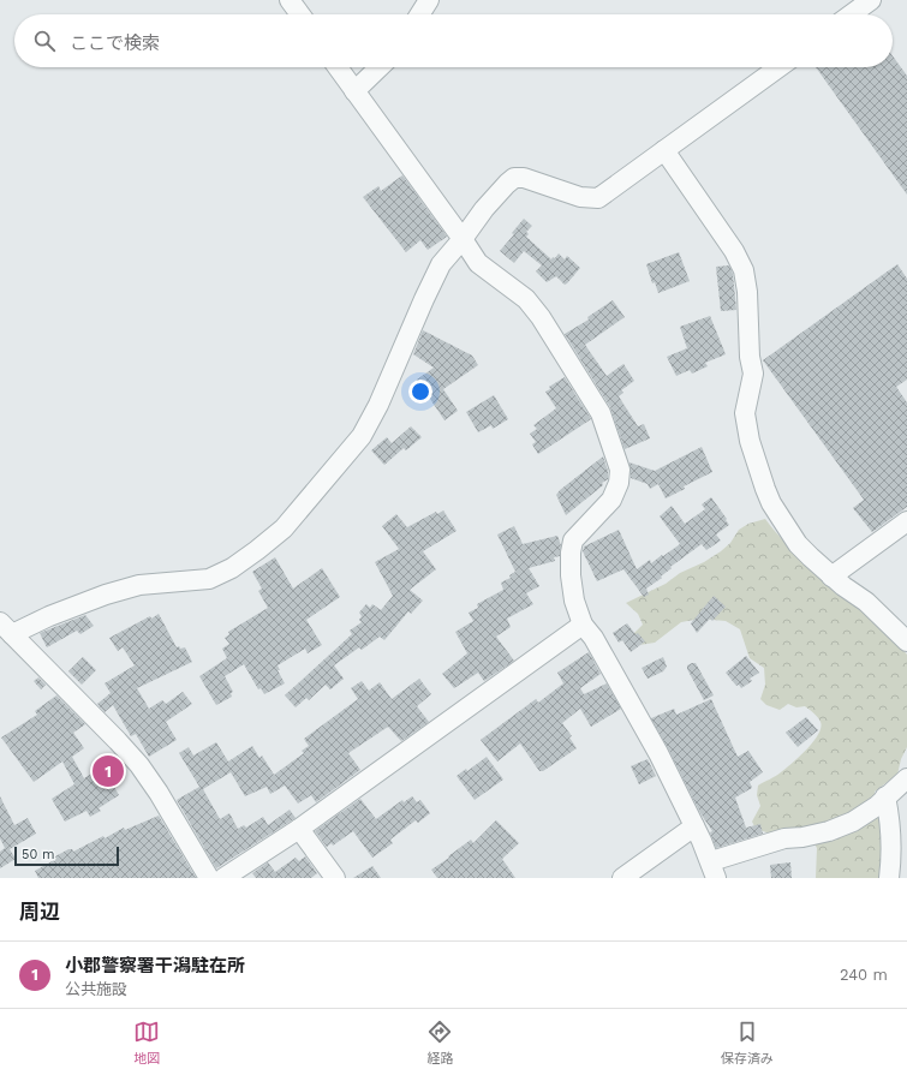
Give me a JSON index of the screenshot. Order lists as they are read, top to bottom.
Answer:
{
  "scale_bar": "50 m",
  "page": {
    "search": "ここで検索",
    "pins": "1",
    "scale": "50 m",
    "heading": "周辺",
    "list": [
      {
        "mark": "1",
        "name": "小郡警察署干潟駐在所",
        "note": "公共施設",
        "value": "240 m"
      }
    ],
    "nav": ["地図", "経路", "保存済み"]
  }
}
